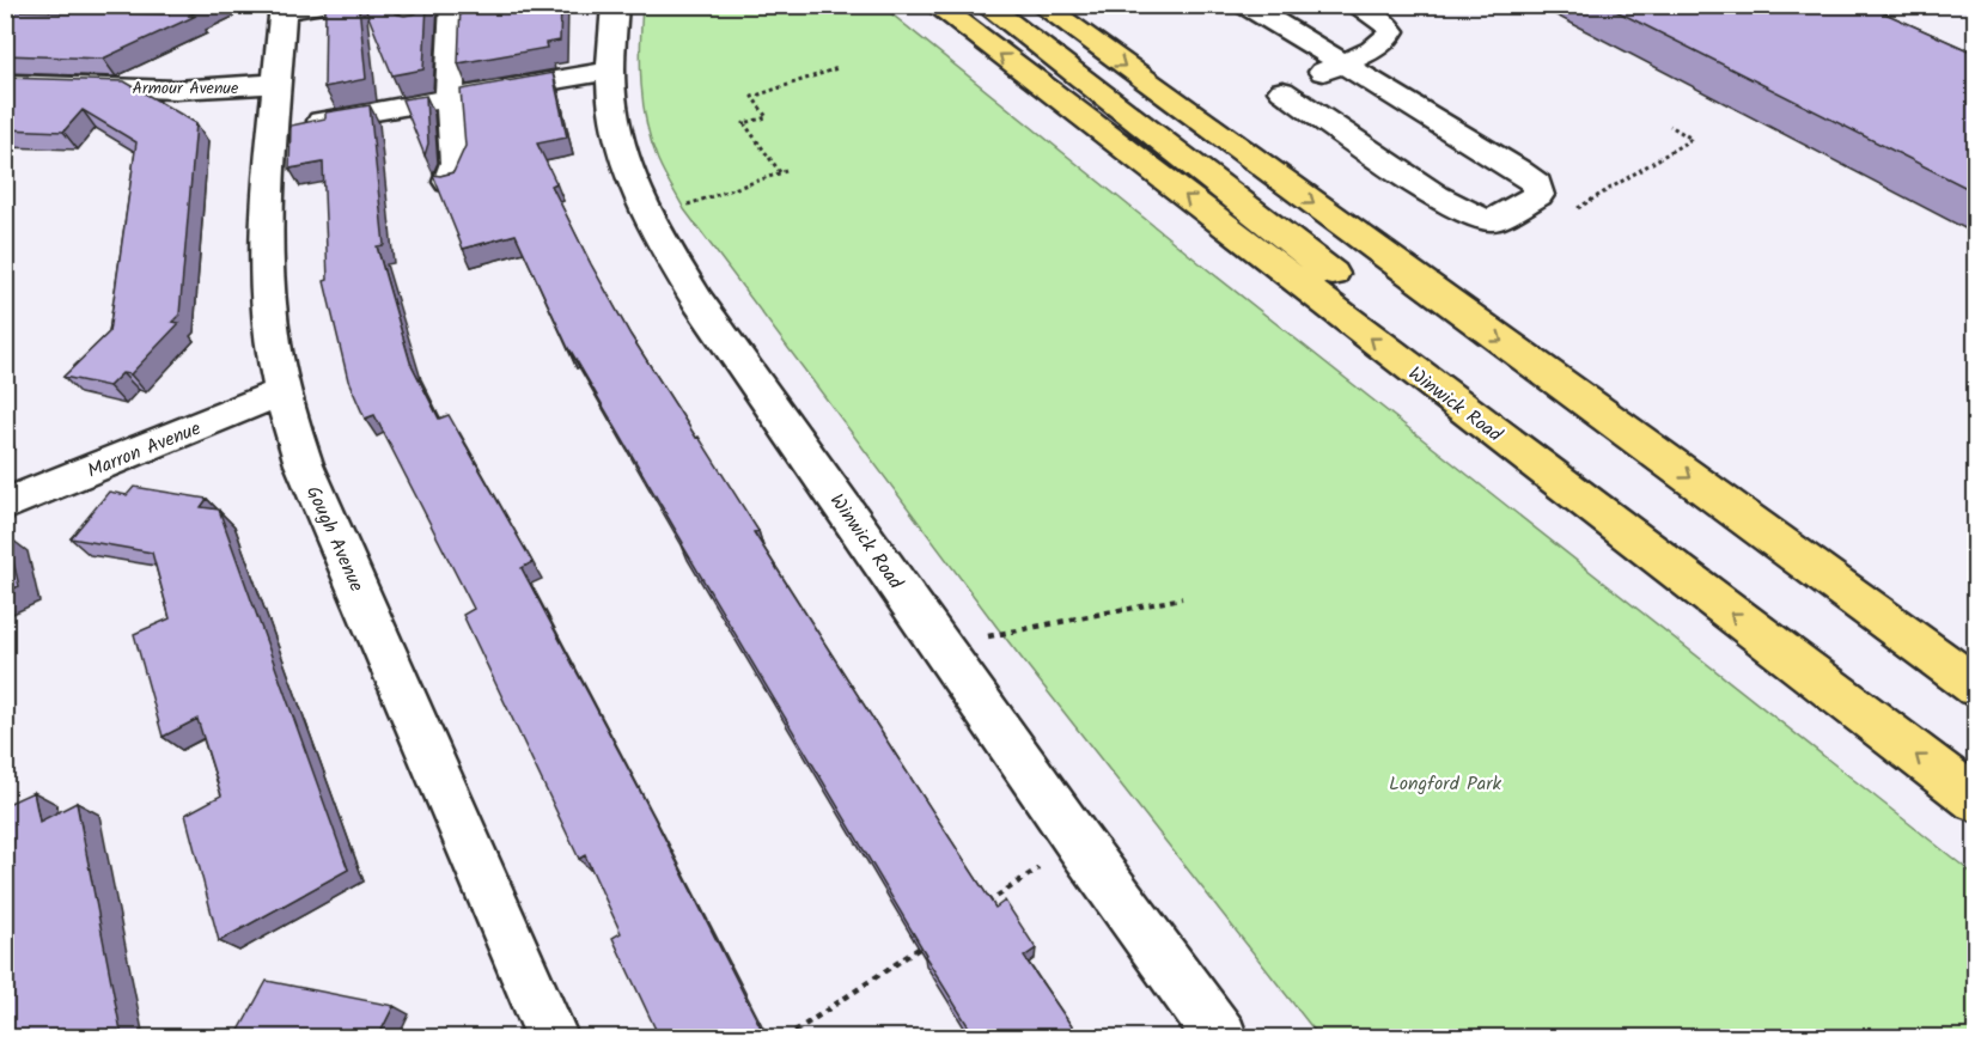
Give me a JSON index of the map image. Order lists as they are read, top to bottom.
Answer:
{
  "streets": {
    "highway": ["Winwick Road"],
    "street": ["Armour Avenue", "Marron Avenue", "Gough Avenue"]
  },
  "crossings": [
    ["Armour Avenue", "Gough Avenue"],
    ["Marron Avenue", "Gough Avenue"]
  ],
  "one_way": ["Winwick Road"],
  "parks": ["Longford Park"]
}
